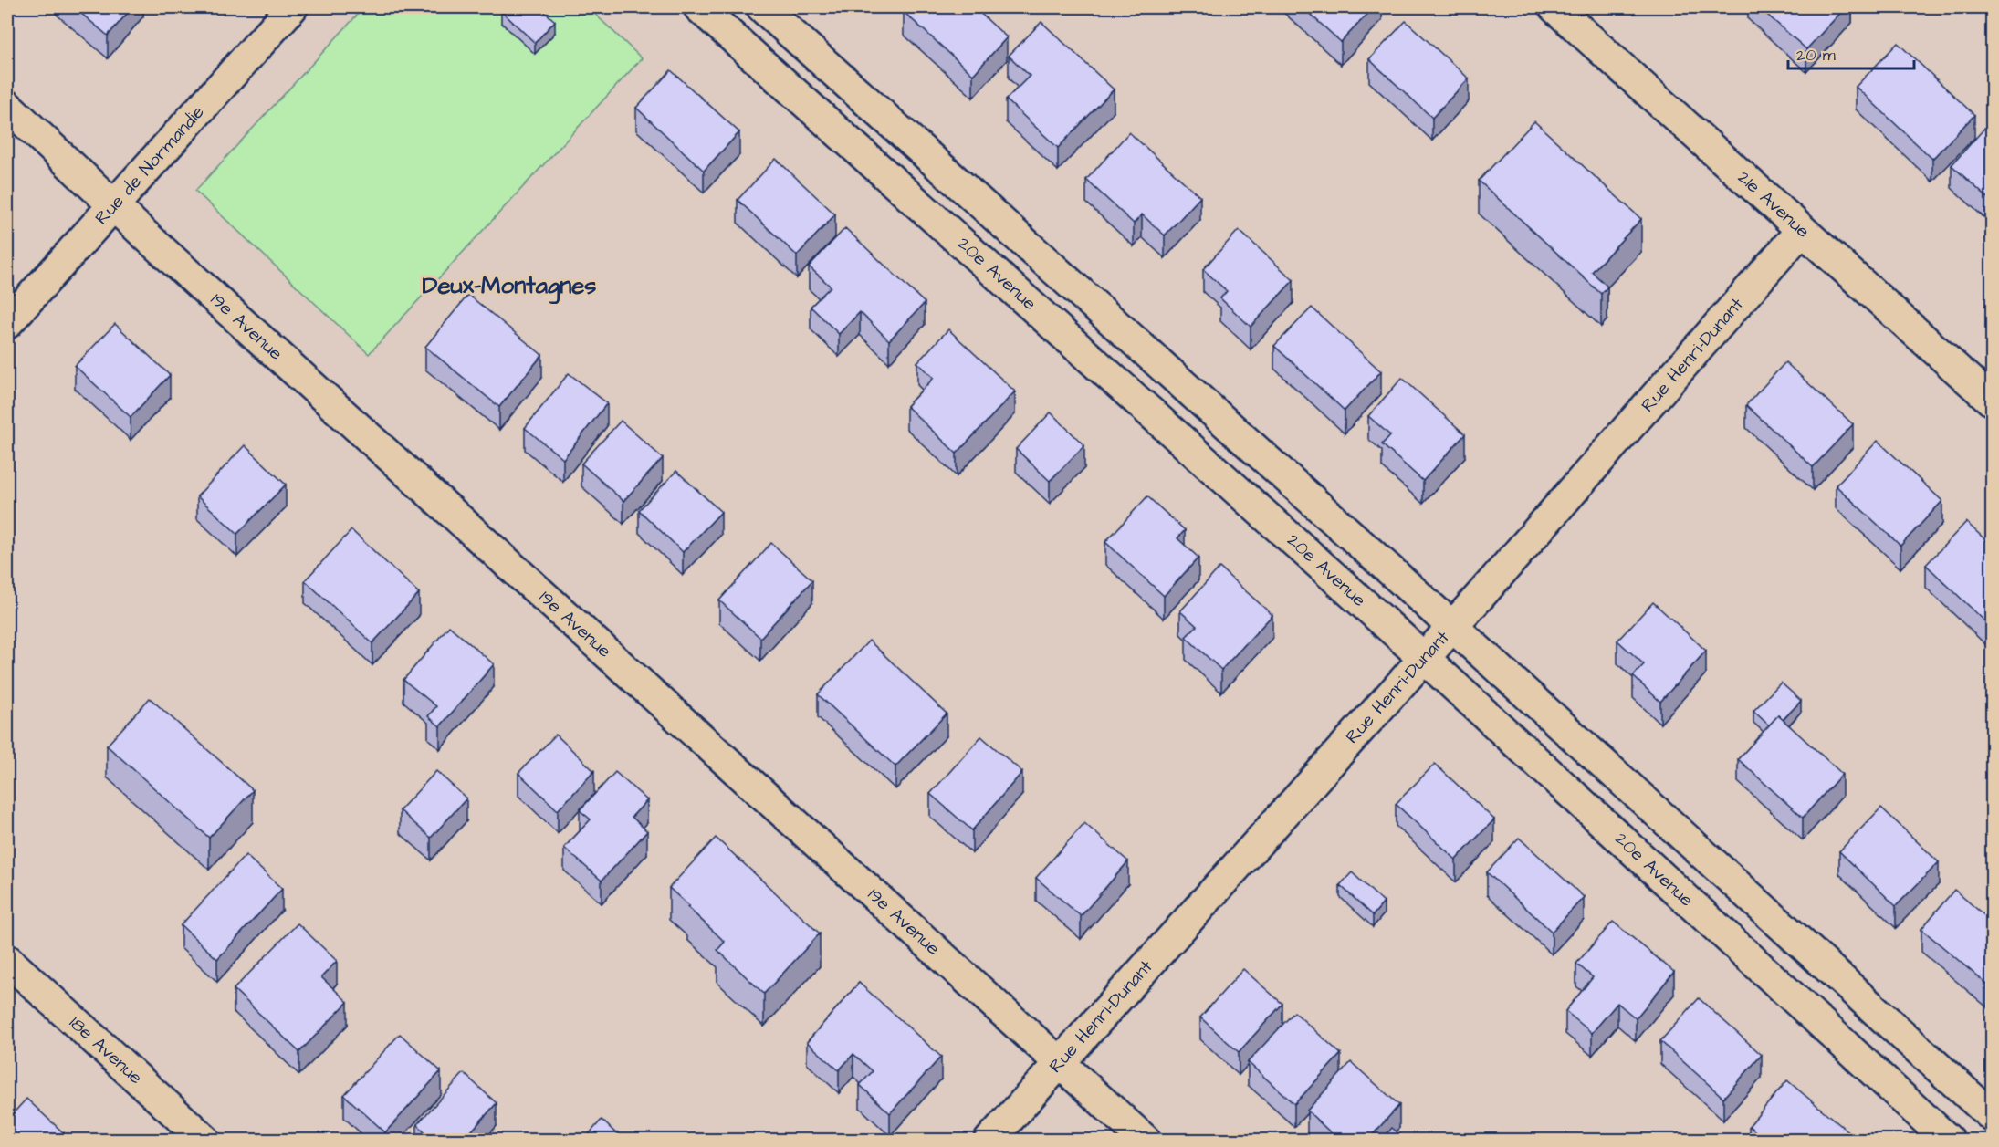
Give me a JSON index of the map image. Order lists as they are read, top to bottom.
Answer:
{
  "streets": {
    "street": [
      "Rue de Normandie",
      "21e Avenue",
      "20e Avenue",
      "19e Avenue",
      "Rue Henri-Dunant",
      "18e Avenue"
    ]
  },
  "crossings": [
    ["Rue de Normandie", "19e Avenue"],
    ["21e Avenue", "Rue Henri-Dunant"],
    ["20e Avenue", "Rue Henri-Dunant"],
    ["19e Avenue", "Rue Henri-Dunant"]
  ],
  "districts": ["Deux-Montagnes"],
  "scale_bar": "20 m"
}
